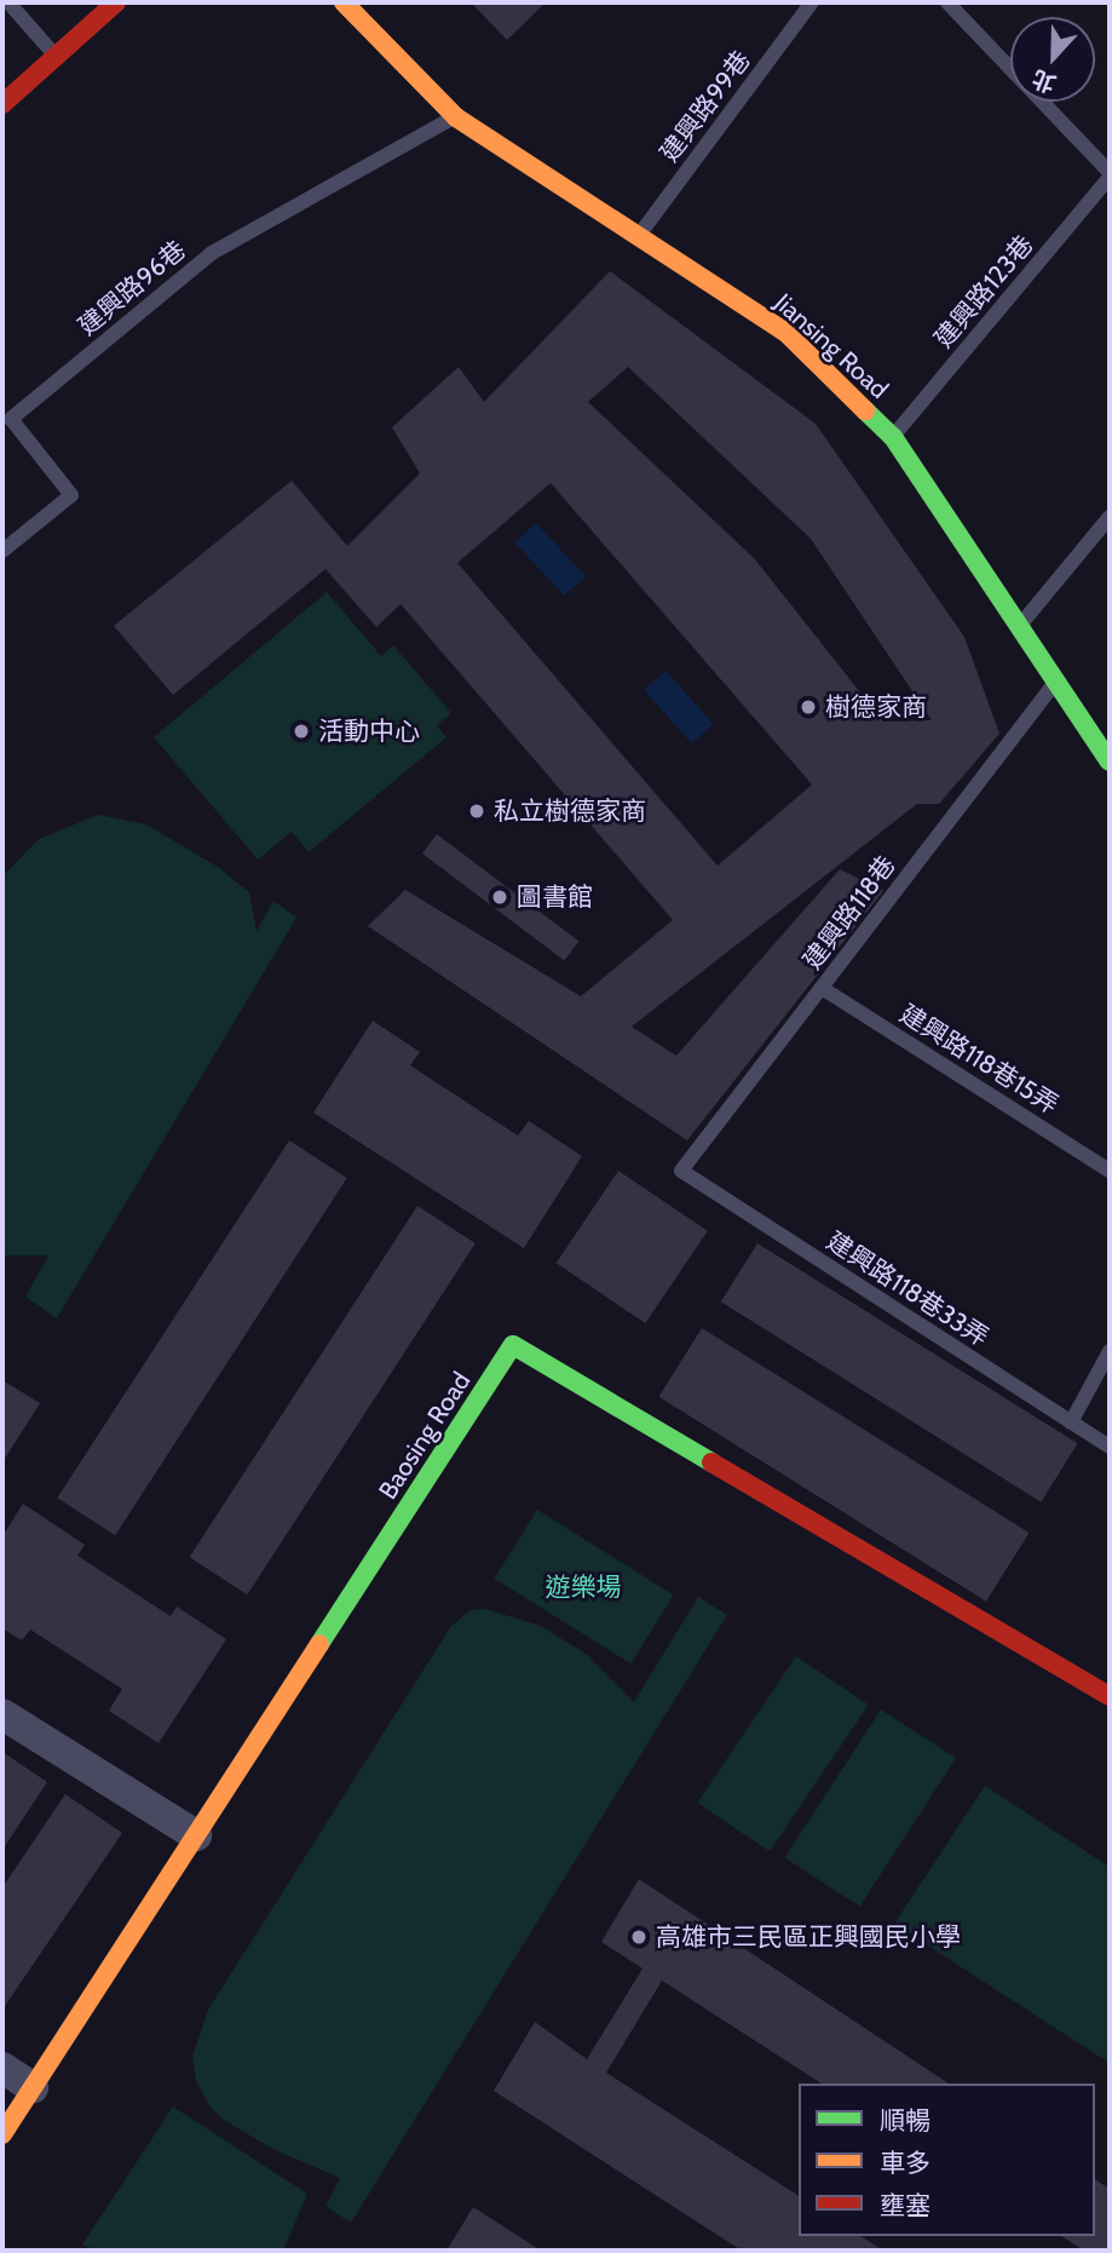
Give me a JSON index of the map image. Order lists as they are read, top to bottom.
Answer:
{
  "streets": {
    "street": ["Jiansing Road", "Baosing Road"],
    "lane": [
      "建興路99巷",
      "建興路96巷",
      "建興路123巷",
      "建興路118巷",
      "建興路118巷15弄",
      "建興路118巷33弄"
    ]
  },
  "crossings": [
    ["建興路99巷", "Jiansing Road"],
    ["建興路96巷", "Jiansing Road"],
    ["建興路123巷", "Jiansing Road"],
    ["Jiansing Road", "建興路118巷"],
    ["建興路118巷", "建興路118巷15弄"],
    ["建興路118巷", "建興路118巷33弄"]
  ],
  "parks": ["遊樂場"],
  "places": [
    "樹德家商",
    "活動中心",
    "私立樹德家商",
    "圖書館",
    "高雄市三民區正興國民小學"
  ],
  "legend": ["順暢", "車多", "壅塞"],
  "north": "bottom"
}
